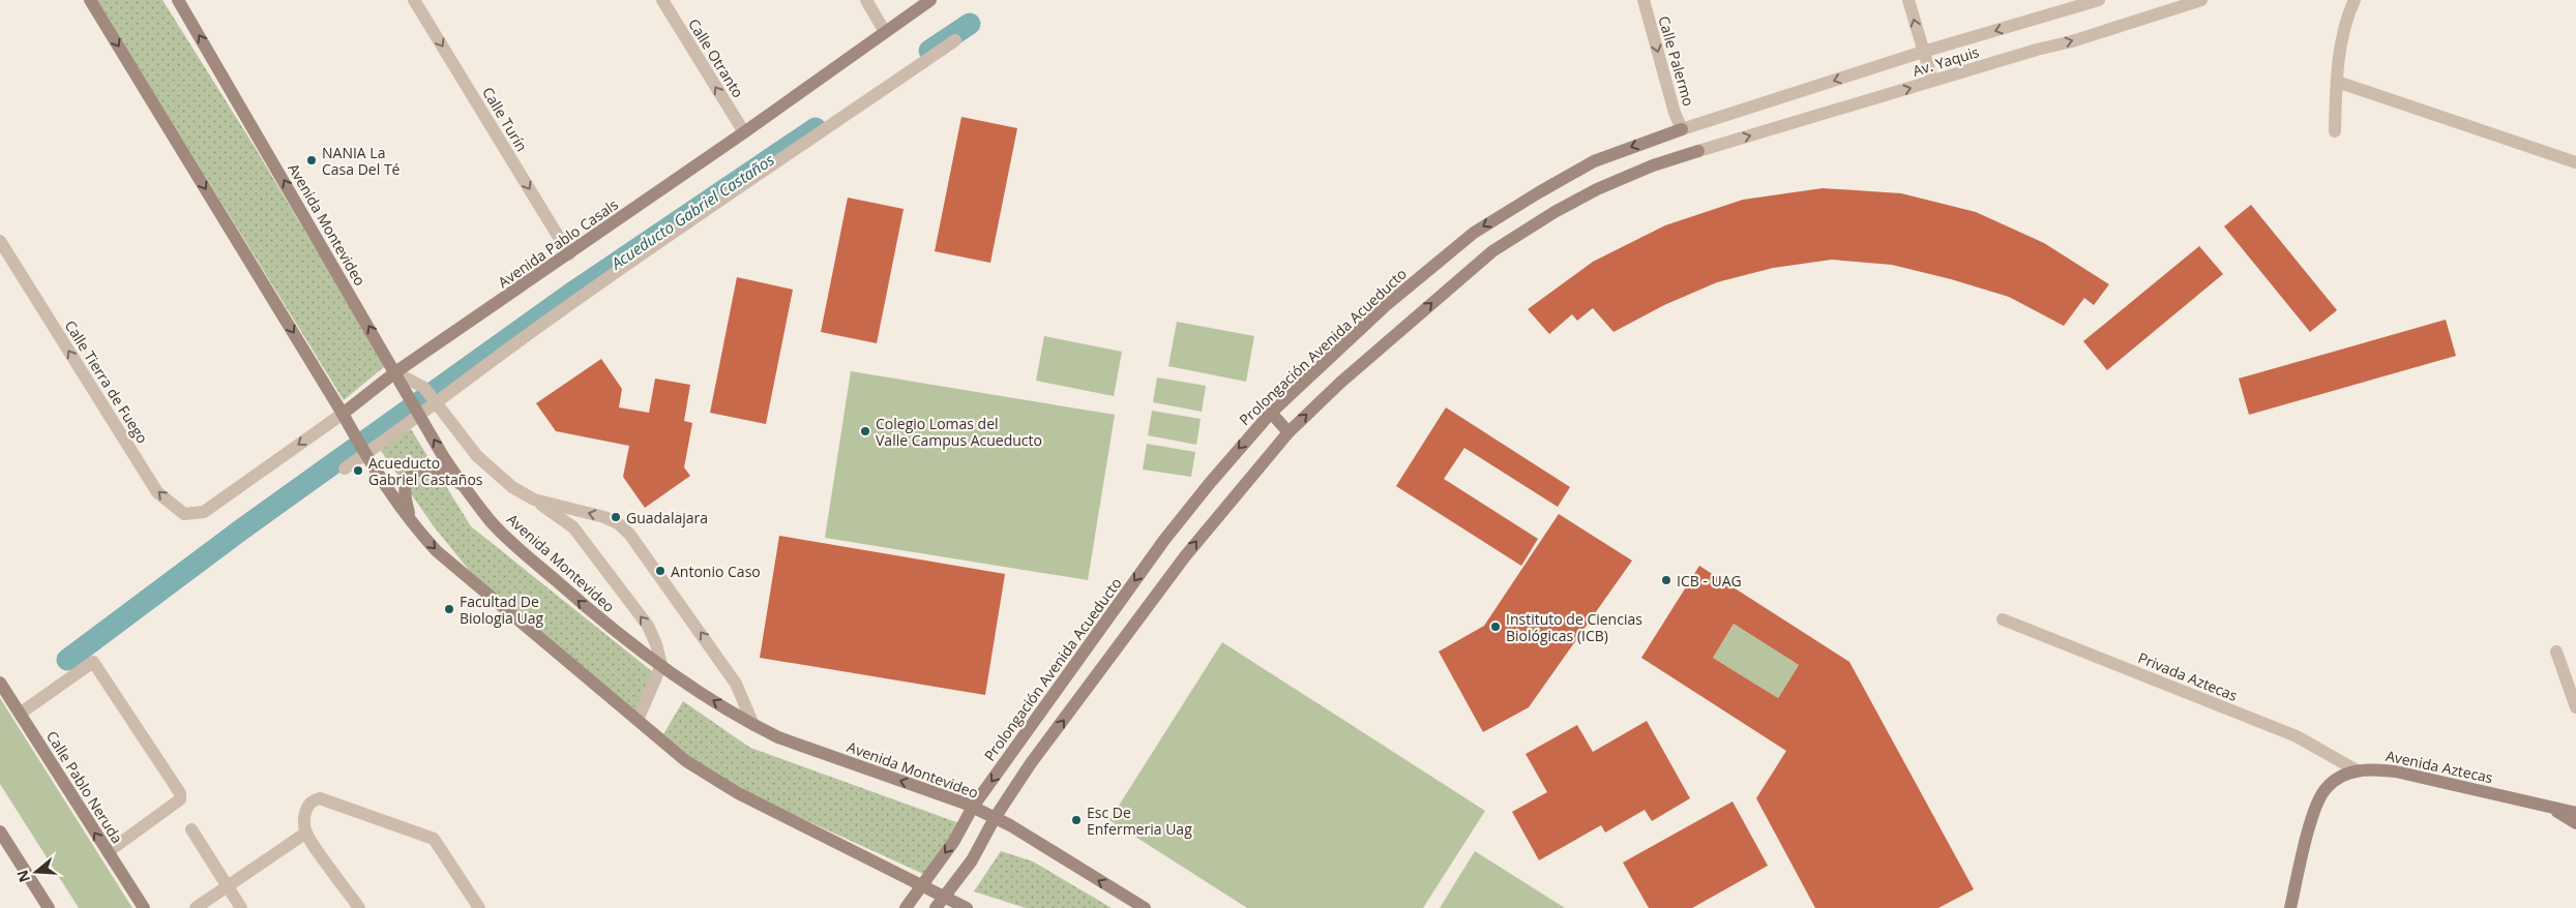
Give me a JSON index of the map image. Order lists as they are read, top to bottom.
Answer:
{
  "streets": {
    "street": [
      "Calle Otranto",
      "Calle Palermo",
      "Av. Yaquis",
      "Calle Turín",
      "Avenida Montevideo",
      "Avenida Pablo Casals",
      "Prolongación Avenida Acueducto",
      "Calle Tierra de Fuego",
      "Privada Aztecas",
      "Avenida Aztecas",
      "Calle Pablo Neruda"
    ]
  },
  "crossings": [
    ["Calle Otranto", "Avenida Pablo Casals"],
    ["Calle Palermo", "Av. Yaquis"],
    ["Calle Palermo", "Prolongación Avenida Acueducto"],
    ["Av. Yaquis", "Prolongación Avenida Acueducto"],
    ["Calle Turín", "Avenida Pablo Casals"],
    ["Avenida Montevideo", "Avenida Pablo Casals"],
    ["Avenida Montevideo", "Prolongación Avenida Acueducto"],
    ["Avenida Pablo Casals", "Calle Tierra de Fuego"],
    ["Privada Aztecas", "Avenida Aztecas"]
  ],
  "one_way": [
    "Calle Otranto",
    "Calle Palermo",
    "Calle Turín",
    "Calle Tierra de Fuego"
  ],
  "water": ["Acueducto Gabriel Castaños"],
  "places": [
    "NANIA La Casa Del Té",
    "Colegio Lomas del Valle Campus Acueducto",
    "Acueducto Gabriel Castaños",
    "Guadalajara",
    "Antonio Caso",
    "ICB - UAG",
    "Facultad De Biologia Uag",
    "Instituto de Ciencias Biológicas (ICB)",
    "Esc De Enfermeria Uag"
  ],
  "north": "left"
}
